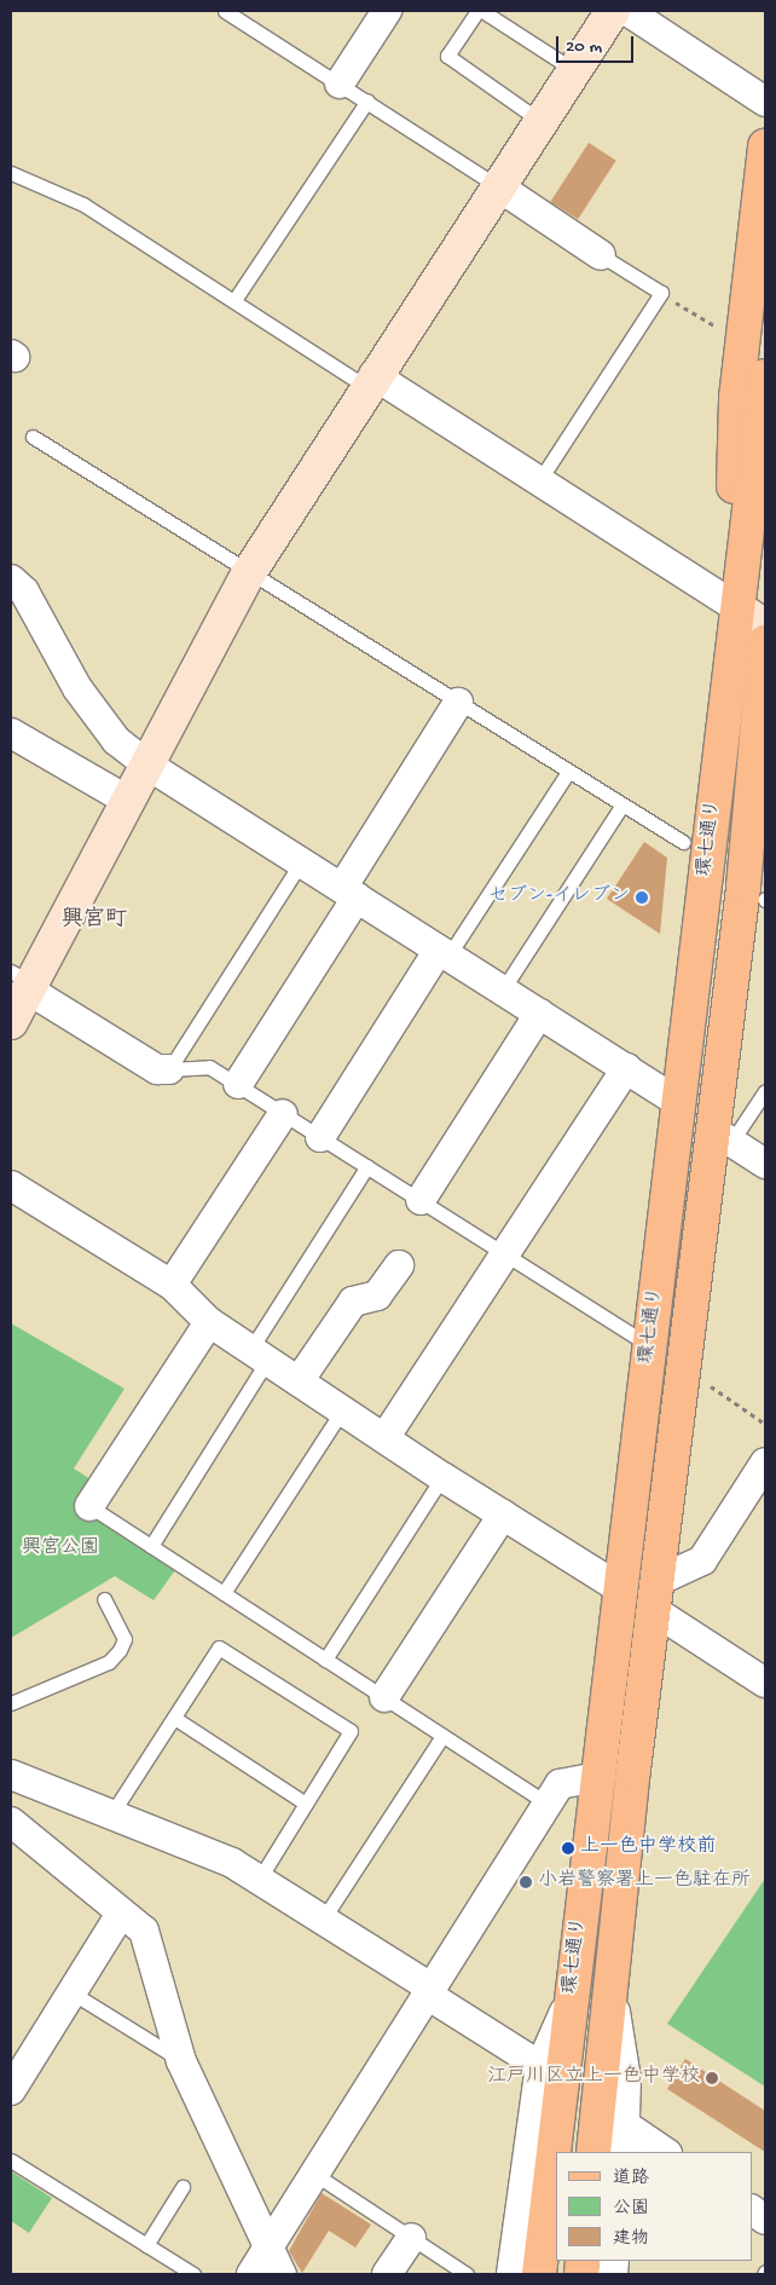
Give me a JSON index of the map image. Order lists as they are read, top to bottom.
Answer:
{
  "streets": {
    "main road": ["環七通り"]
  },
  "districts": ["興宮町"],
  "parks": ["興宮公園"],
  "places": [
    "セブン-イレブン",
    "上一色中学校前",
    "小岩警察署上一色駐在所",
    "江戸川区立上一色中学校"
  ],
  "legend": ["道路", "公園", "建物"],
  "scale_bar": "20 m"
}
